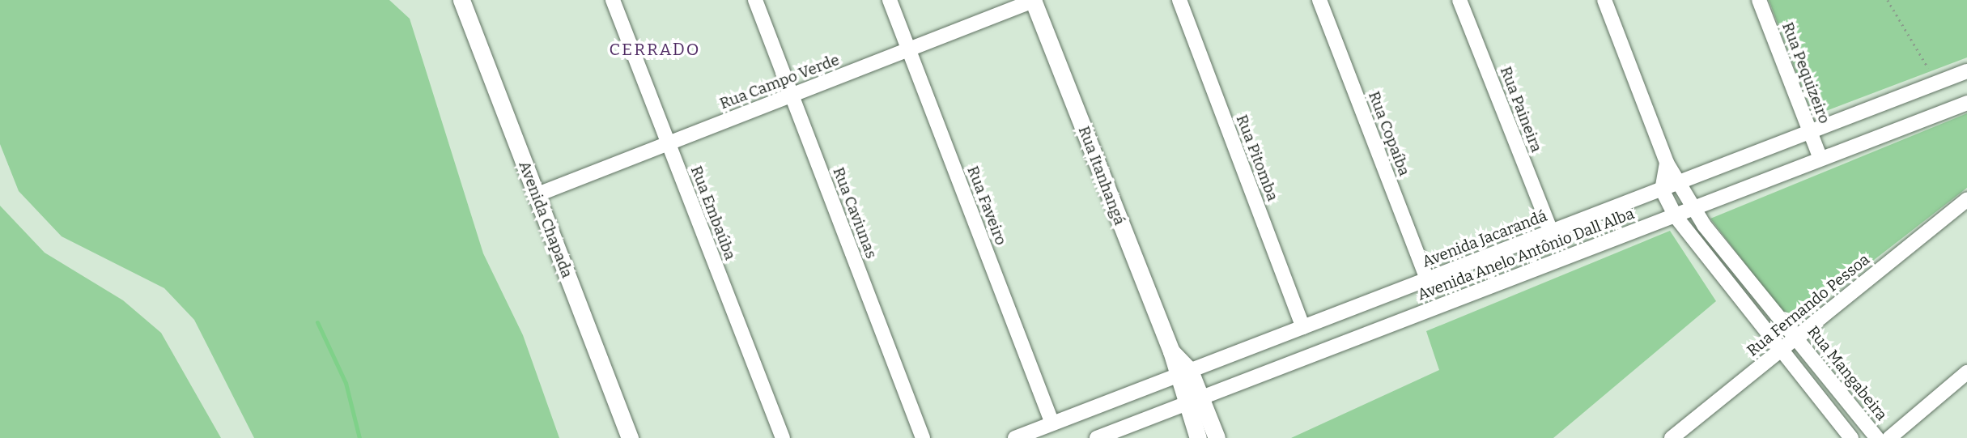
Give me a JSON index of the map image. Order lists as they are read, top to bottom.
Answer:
{
  "streets": {
    "street": [
      "Rua Pequizeiro",
      "Rua Campo Verde",
      "Rua Paineira",
      "Rua Copaíba",
      "Rua Pitomba",
      "Rua Itanhangá",
      "Rua Faveiro",
      "Rua Embaúba",
      "Rua Caviunas",
      "Avenida Chapada",
      "Avenida Jacarandá",
      "Avenida Anelo Antônio Dall Alba",
      "Rua Fernando Pessoa",
      "Rua Mangabeira"
    ]
  },
  "crossings": [
    ["Rua Pequizeiro", "Avenida Jacarandá"],
    ["Rua Pequizeiro", "Avenida Anelo Antônio Dall Alba"],
    ["Rua Campo Verde", "Rua Itanhangá"],
    ["Rua Campo Verde", "Rua Faveiro"],
    ["Rua Campo Verde", "Rua Embaúba"],
    ["Rua Campo Verde", "Rua Caviunas"],
    ["Rua Campo Verde", "Avenida Chapada"],
    ["Rua Paineira", "Avenida Jacarandá"],
    ["Rua Copaíba", "Avenida Jacarandá"],
    ["Rua Pitomba", "Avenida Jacarandá"],
    ["Rua Itanhangá", "Avenida Jacarandá"],
    ["Rua Itanhangá", "Avenida Anelo Antônio Dall Alba"],
    ["Rua Faveiro", "Avenida Jacarandá"],
    ["Avenida Jacarandá", "Rua Mangabeira"],
    ["Avenida Anelo Antônio Dall Alba", "Rua Mangabeira"],
    ["Rua Fernando Pessoa", "Rua Mangabeira"]
  ],
  "districts": ["CERRADO"]
}
